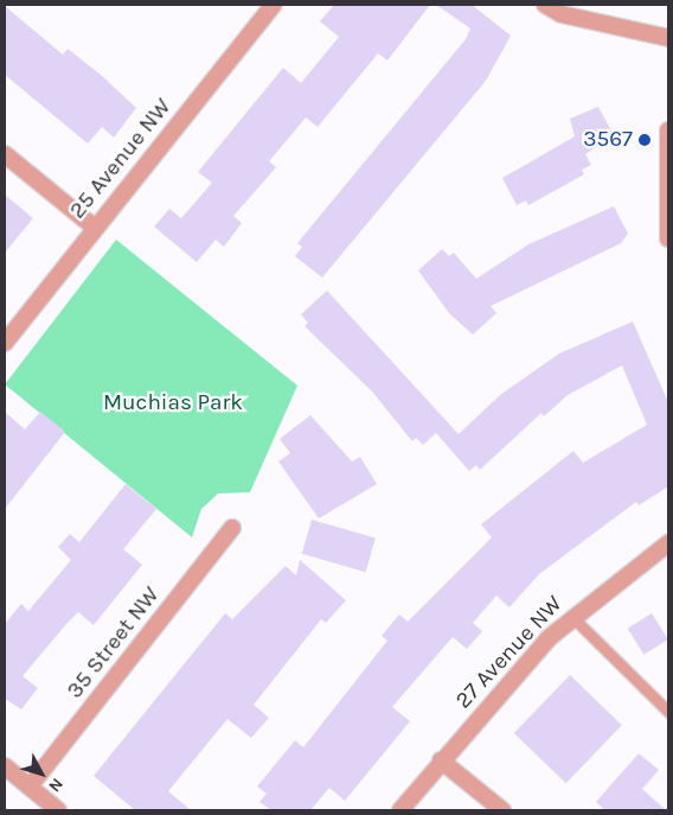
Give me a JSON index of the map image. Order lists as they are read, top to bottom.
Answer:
{
  "streets": {
    "street": ["25 Avenue NW", "35 Street NW", "27 Avenue NW"]
  },
  "parks": ["Muchias Park"],
  "places": ["3567"],
  "north": "bottom right"
}
